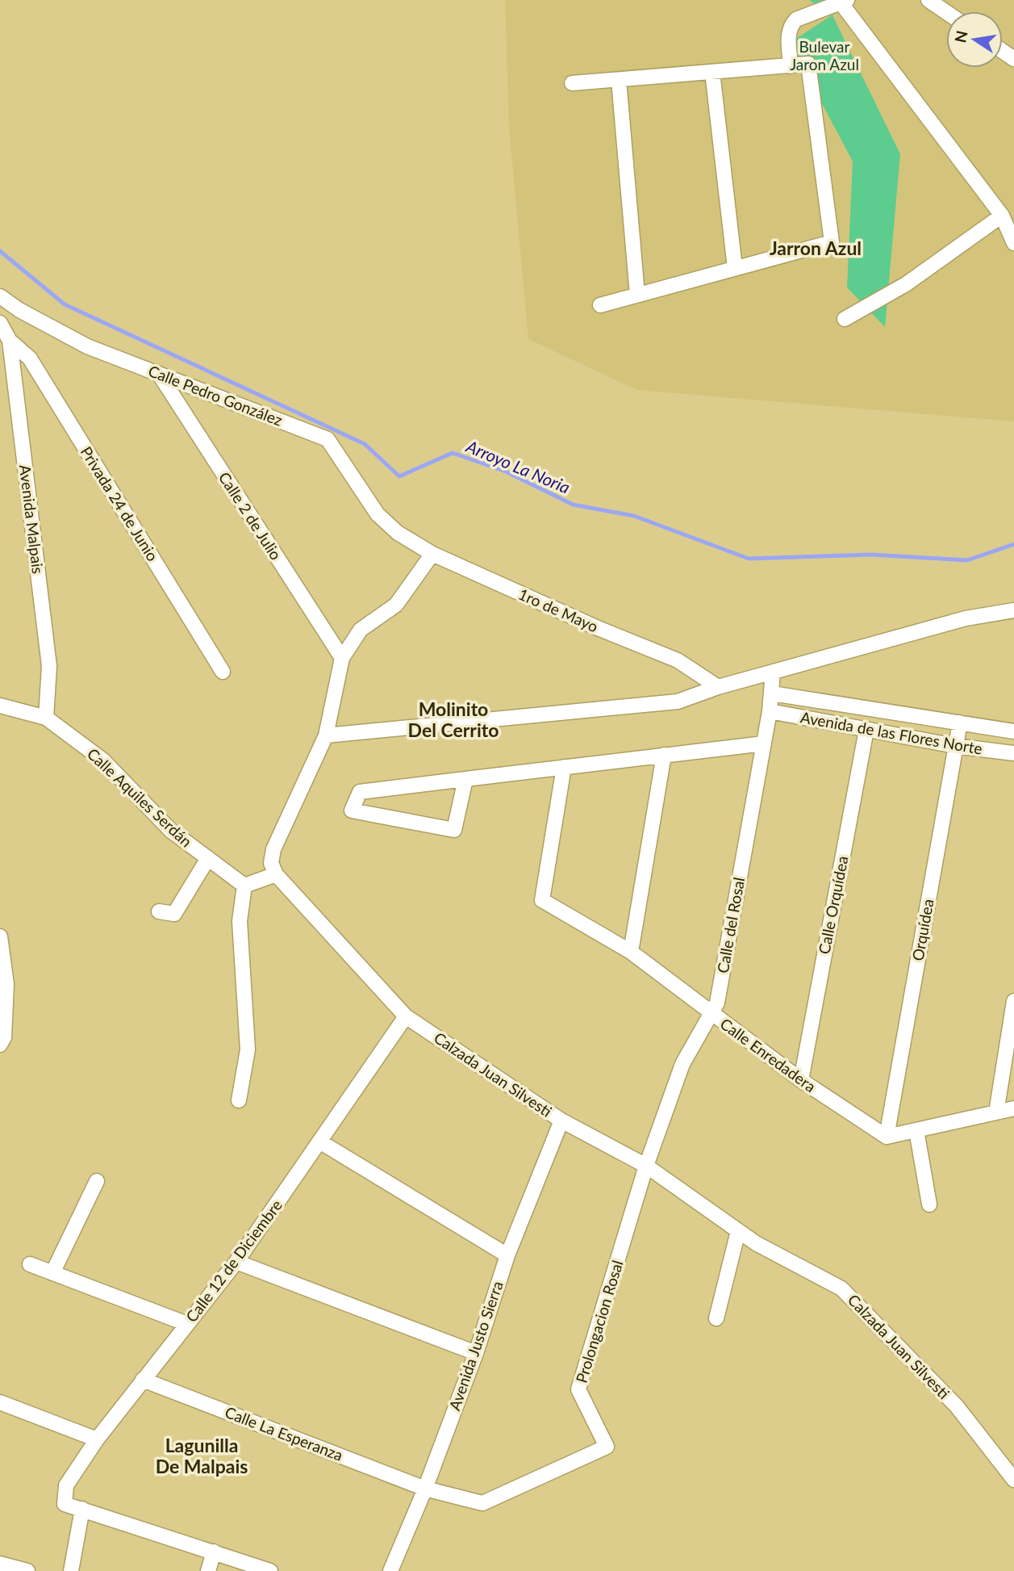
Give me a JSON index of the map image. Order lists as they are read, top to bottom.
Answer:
{
  "streets": {
    "street": [
      "Calle Pedro González",
      "Privada 24 de Junio",
      "Calle 2 de Julio",
      "Avenida Malpais",
      "1ro de Mayo",
      "Avenida de las Flores Norte",
      "Calle Aquiles Serdán",
      "Calle Orquídea",
      "Calle del Rosal",
      "Orquídea",
      "Calle Enredadera",
      "Calzada Juan Silvesti",
      "Calle 12 de Diciembre",
      "Prolongacion Rosal",
      "Avenida Justo Sierra",
      "Calle La Esperanza"
    ]
  },
  "crossings": [
    ["Calle Pedro González", "Calle 2 de Julio"],
    ["Calle Pedro González", "1ro de Mayo"],
    ["Privada 24 de Junio", "Avenida Malpais"],
    ["Avenida Malpais", "Calle Aquiles Serdán"],
    ["Avenida de las Flores Norte", "Calle Orquídea"],
    ["Avenida de las Flores Norte", "Calle del Rosal"],
    ["Avenida de las Flores Norte", "Orquídea"],
    ["Calle Orquídea", "Calle Enredadera"],
    ["Calle del Rosal", "Calle Enredadera"],
    ["Calle del Rosal", "Calzada Juan Silvesti"],
    ["Calle del Rosal", "Prolongacion Rosal"],
    ["Orquídea", "Calle Enredadera"],
    ["Calzada Juan Silvesti", "Calle 12 de Diciembre"],
    ["Calzada Juan Silvesti", "Prolongacion Rosal"],
    ["Calzada Juan Silvesti", "Avenida Justo Sierra"],
    ["Calle 12 de Diciembre", "Calle La Esperanza"],
    ["Prolongacion Rosal", "Avenida Justo Sierra"],
    ["Prolongacion Rosal", "Calle La Esperanza"],
    ["Avenida Justo Sierra", "Calle La Esperanza"]
  ],
  "districts": ["Jarron Azul", "Molinito Del Cerrito", "Lagunilla De Malpais"],
  "water": ["Arroyo La Noria"],
  "parks": ["Bulevar Jaron Azul"],
  "north": "left"
}
